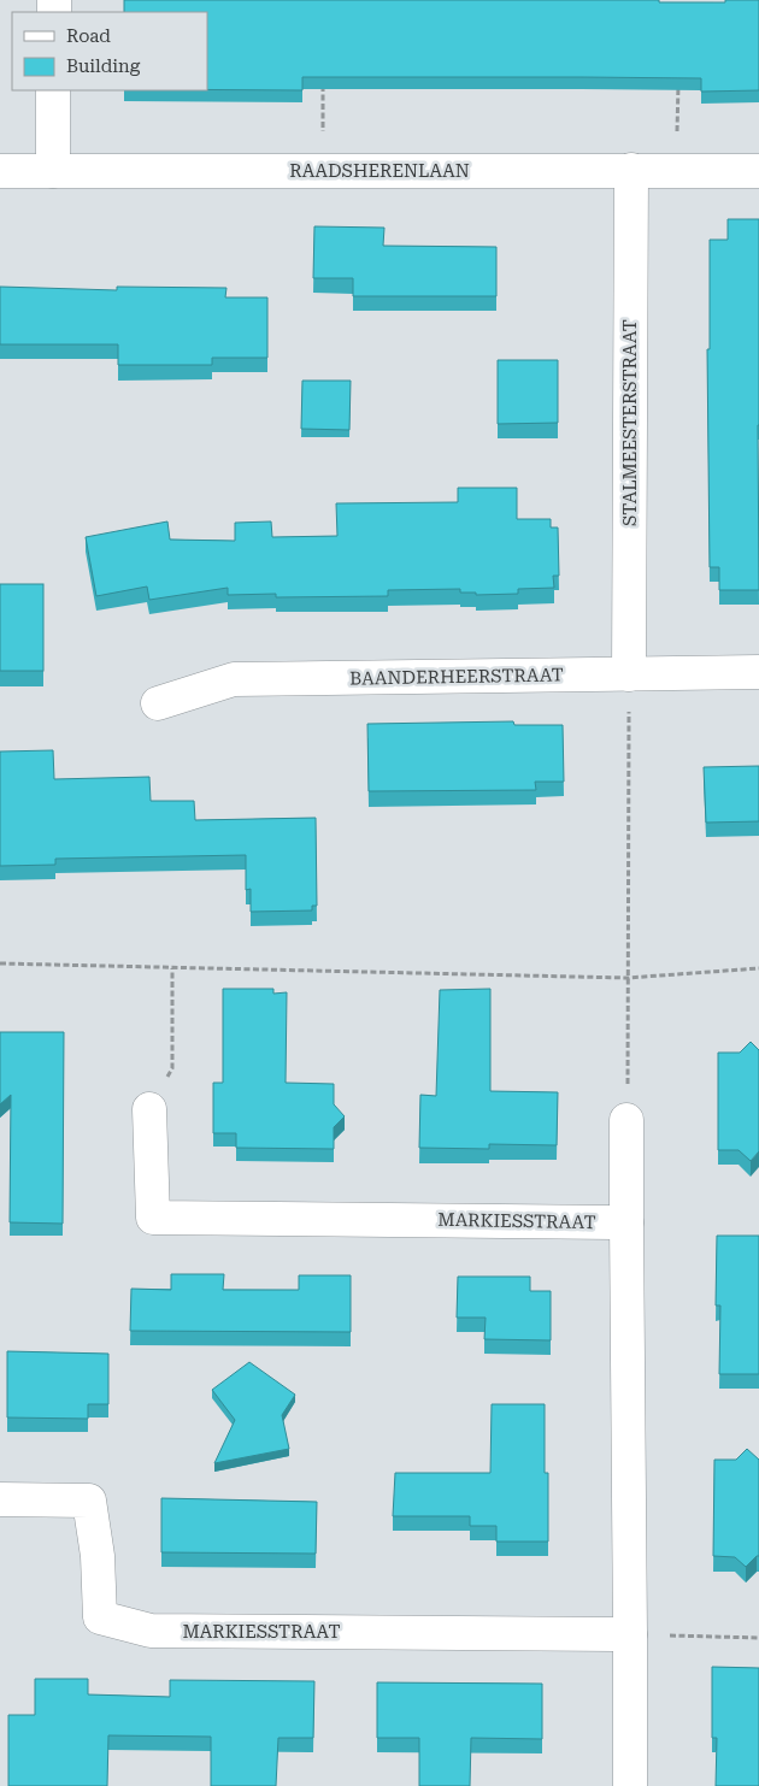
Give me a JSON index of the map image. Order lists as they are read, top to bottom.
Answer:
{
  "streets": {
    "street": [
      "RAADSHERENLAAN",
      "STALMEESTERSTRAAT",
      "BAANDERHEERSTRAAT",
      "MARKIESSTRAAT"
    ]
  },
  "crossings": [
    ["RAADSHERENLAAN", "STALMEESTERSTRAAT"],
    ["STALMEESTERSTRAAT", "BAANDERHEERSTRAAT"]
  ],
  "legend": ["Road", "Building"]
}
